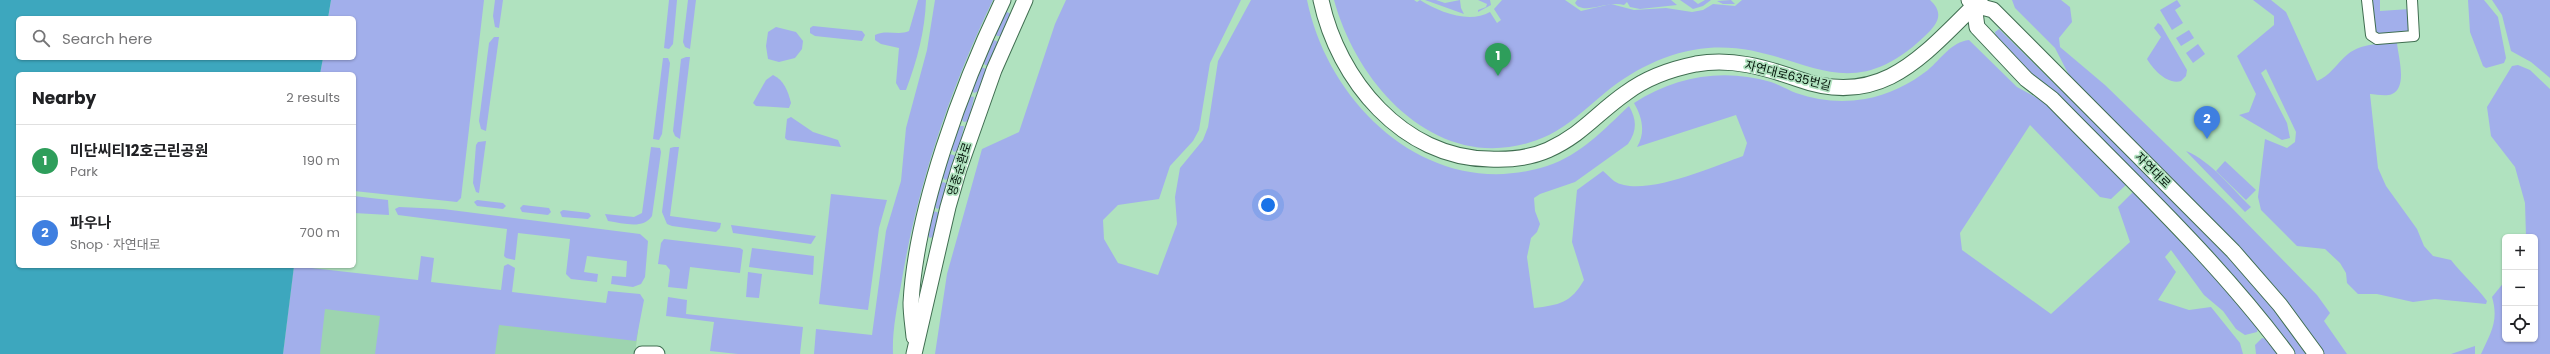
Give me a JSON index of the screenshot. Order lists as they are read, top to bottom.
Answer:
{
  "streets": {
    "main road": ["자연대로635번길", "영종순환로", "자연대로"]
  },
  "crossings": [
    ["자연대로635번길", "자연대로"]
  ],
  "page": {
    "search": "Search here",
    "pins": ["1", "2"],
    "heading": ["Nearby", "2 results"],
    "list": [
      {
        "mark": "1",
        "name": "미단씨티12호근린공원",
        "note": "Park",
        "value": "190 m"
      },
      {
        "mark": "2",
        "name": "파우나",
        "note": "Shop · 자연대로",
        "value": "700 m"
      }
    ],
    "map_buttons": ["+", "−"]
  }
}
